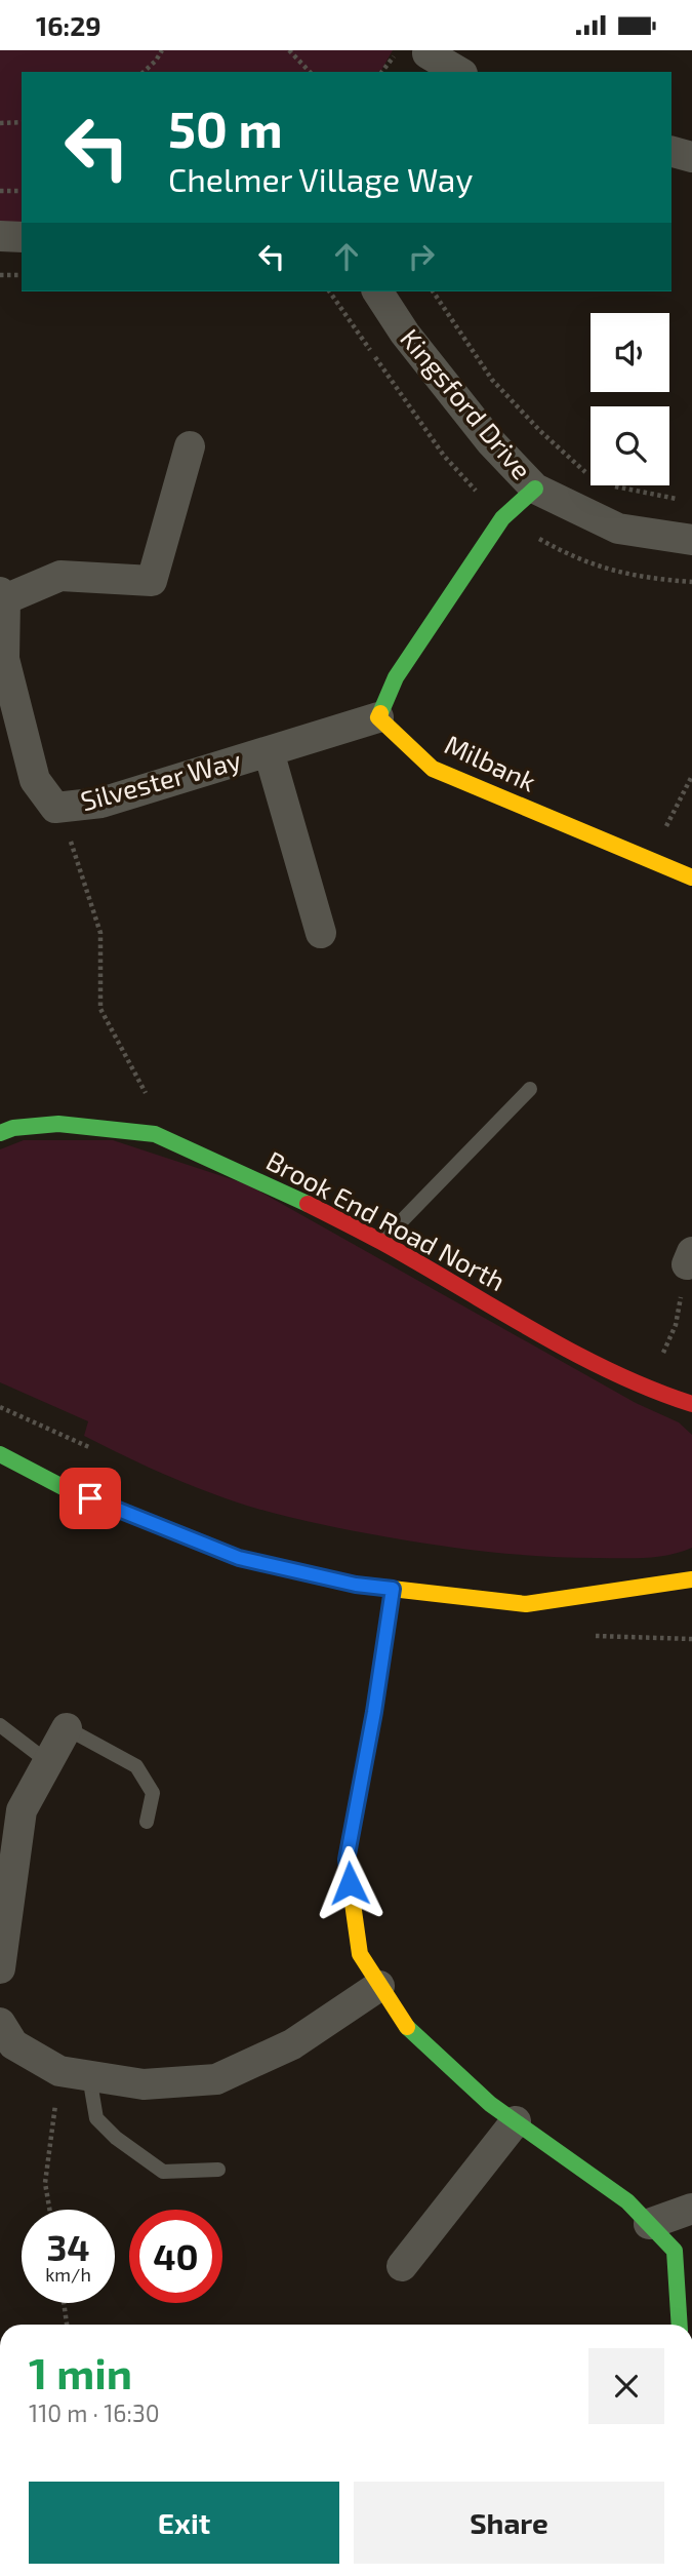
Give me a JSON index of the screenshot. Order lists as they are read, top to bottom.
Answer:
{
  "streets": {
    "street": [
      "Kingsford Drive",
      "Milbank",
      "Silvester Way",
      "Brook End Road North"
    ]
  },
  "crossings": [
    ["Milbank", "Silvester Way"]
  ],
  "page": {
    "status": "16:29",
    "turn": ["50 m", "Chelmer Village Way"],
    "speed": "34 km/h",
    "limit": "40",
    "heading": ["1 min", "110 m · 16:30"],
    "buttons": ["Exit", "Share"]
  }
}
